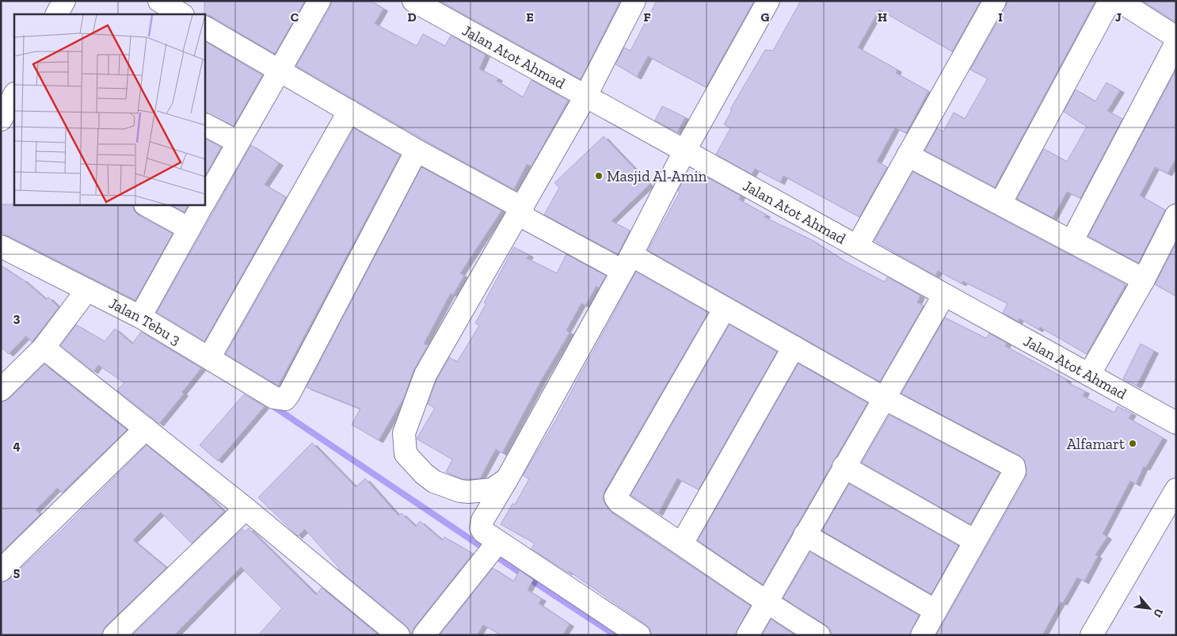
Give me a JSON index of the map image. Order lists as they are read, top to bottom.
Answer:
{
  "streets": {
    "street": ["Jalan Atot Ahmad", "Jalan Tebu 3"]
  },
  "places": ["Masjid Al-Amin", "Alfamart"],
  "north": "bottom right",
  "grid": {
    "columns": [
      "C",
      "D",
      "E",
      "F",
      "G",
      "H",
      "I",
      "J"
    ],
    "rows": ["3", "4", "5"]
  }
}
